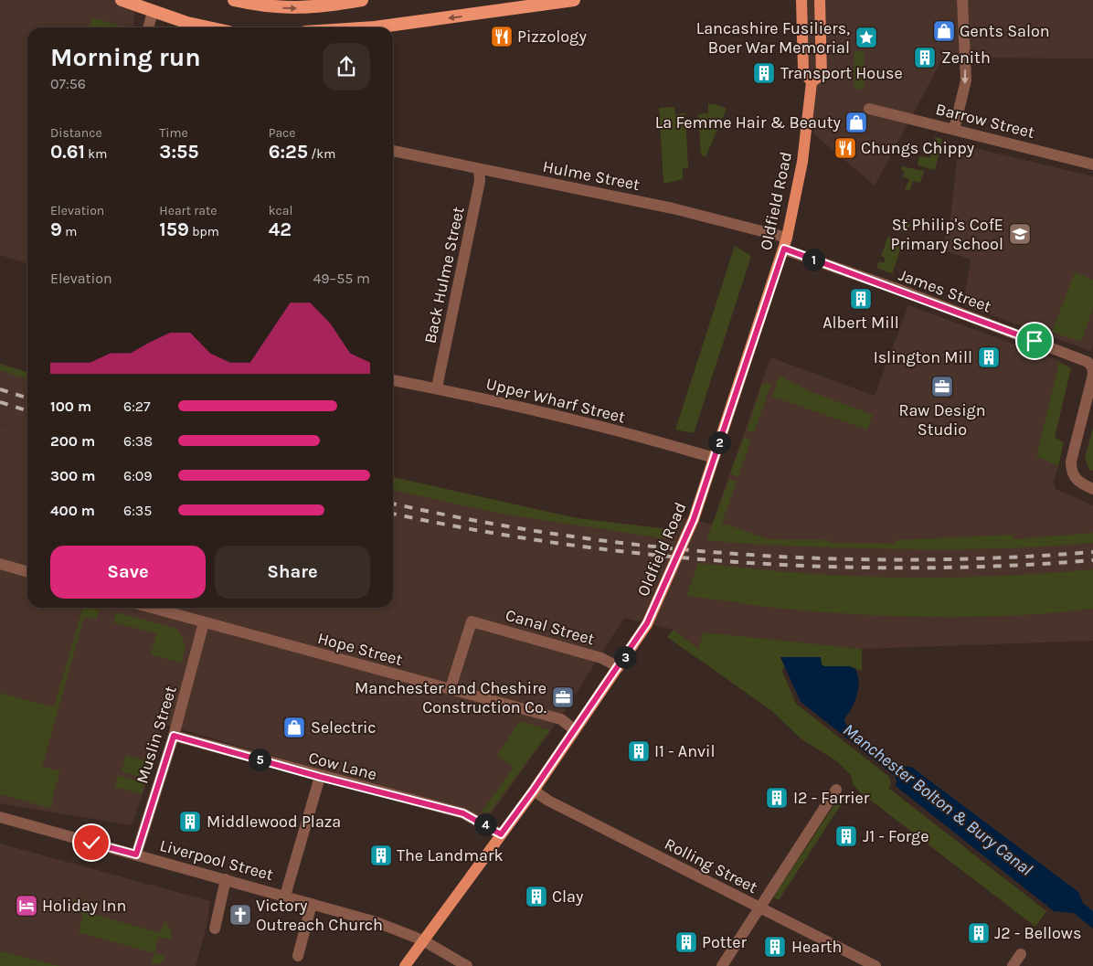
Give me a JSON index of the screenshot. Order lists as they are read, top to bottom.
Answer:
{
  "streets": {
    "main road": ["Oldfield Road"],
    "street": [
      "Barrow Street",
      "Hulme Street",
      "Back Hulme Street",
      "James Street",
      "Upper Wharf Street",
      "Canal Street",
      "Hope Street",
      "Muslin Street",
      "Cow Lane",
      "Liverpool Street",
      "Rolling Street"
    ]
  },
  "crossings": [
    ["Hulme Street", "Oldfield Road"],
    ["Hulme Street", "Back Hulme Street"],
    ["Oldfield Road", "James Street"],
    ["Oldfield Road", "Upper Wharf Street"],
    ["Oldfield Road", "Canal Street"],
    ["Oldfield Road", "Hope Street"],
    ["Oldfield Road", "Cow Lane"],
    ["Oldfield Road", "Liverpool Street"],
    ["Oldfield Road", "Rolling Street"],
    ["Back Hulme Street", "Upper Wharf Street"],
    ["Canal Street", "Hope Street"],
    ["Hope Street", "Muslin Street"],
    ["Muslin Street", "Cow Lane"],
    ["Muslin Street", "Liverpool Street"]
  ],
  "water": ["Manchester Bolton & Bury Canal"],
  "places": {
    "shop": ["Gents Salon", "La Femme Hair & Beauty", "Selectric"],
    "restaurant": ["Pizzology", "Chungs Chippy"],
    "place": ["Lancashire Fusiliers, Boer War Memorial"],
    "building": [
      "Zenith",
      "Transport House",
      "Albert Mill",
      "Islington Mill",
      "I1 - Anvil",
      "I2 - Farrier",
      "Middlewood Plaza",
      "J1 - Forge",
      "The Landmark",
      "Clay",
      "J2 - Bellows",
      "Potter",
      "Hearth"
    ],
    "school or university": ["St Philip's CofE Primary School"],
    "office": ["Raw Design Studio", "Manchester and Cheshire Construction Co."],
    "hotel": ["Holiday Inn"],
    "church": ["Victory Outreach Church"]
  },
  "page": {
    "heading": ["Morning run", "07:56"],
    "stats": [
      ["Distance", "0.61 km"],
      ["Time", "3:55"],
      ["Pace", "6:25 /km"],
      ["Elevation", "9 m"],
      ["Heart rate", "159 bpm"],
      ["kcal", "42"]
    ],
    "pins": [
      "1",
      "2",
      "3",
      "5",
      "4"
    ],
    "chart": ["Elevation", "49–55 m"],
    "list": [
      {
        "name": "100 m",
        "note": "6:27"
      },
      {
        "name": "200 m",
        "note": "6:38"
      },
      {
        "name": "300 m",
        "note": "6:09"
      },
      {
        "name": "400 m",
        "note": "6:35"
      }
    ],
    "buttons": ["Save", "Share"]
  }
}
